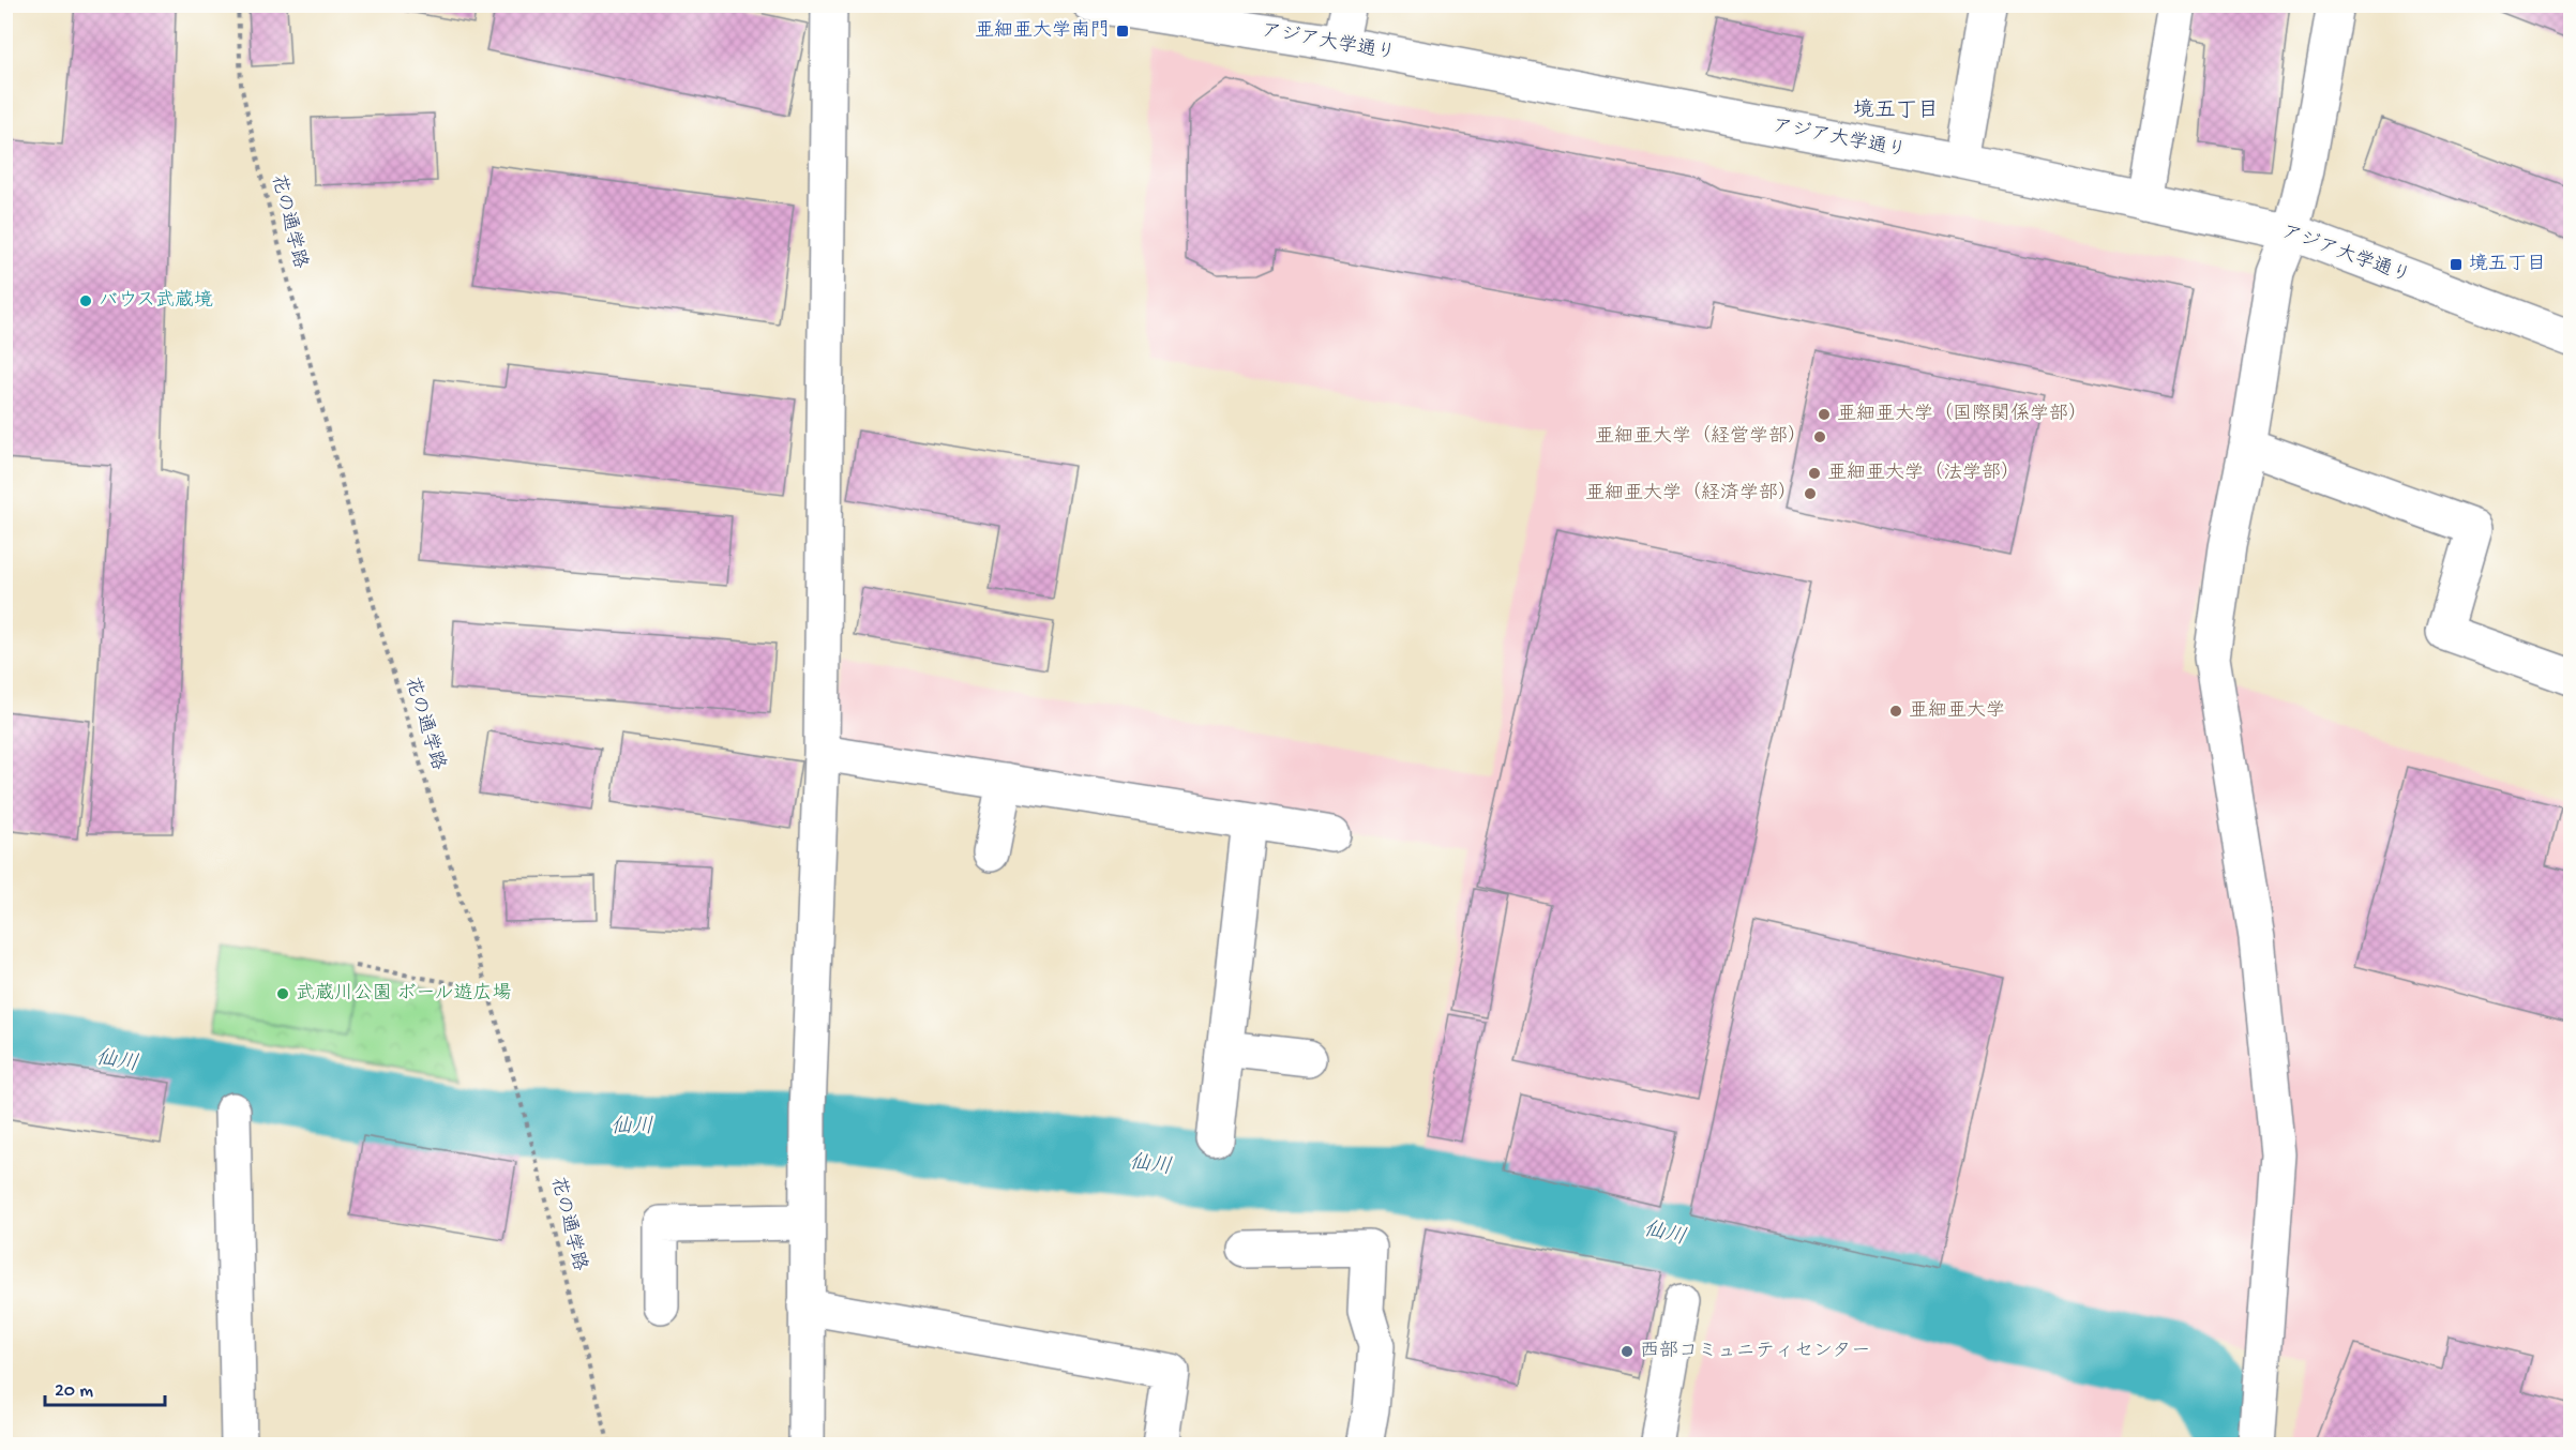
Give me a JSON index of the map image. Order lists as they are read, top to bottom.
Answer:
{
  "streets": {
    "street": ["アジア大学通り"],
    "path": ["花の通学路"]
  },
  "districts": ["境五丁目"],
  "water": ["仙川"],
  "places": {
    "transit": ["亜細亜大学南門", "境五丁目"],
    "other": [
      "バウス武蔵境",
      "亜細亜大学（国際関係学部）",
      "亜細亜大学（経営学部）",
      "亜細亜大学（法学部）",
      "亜細亜大学（経済学部）",
      "亜細亜大学",
      "武蔵川公園 ボール遊広場",
      "西部コミュニティセンター"
    ]
  },
  "scale_bar": "20 m"
}
